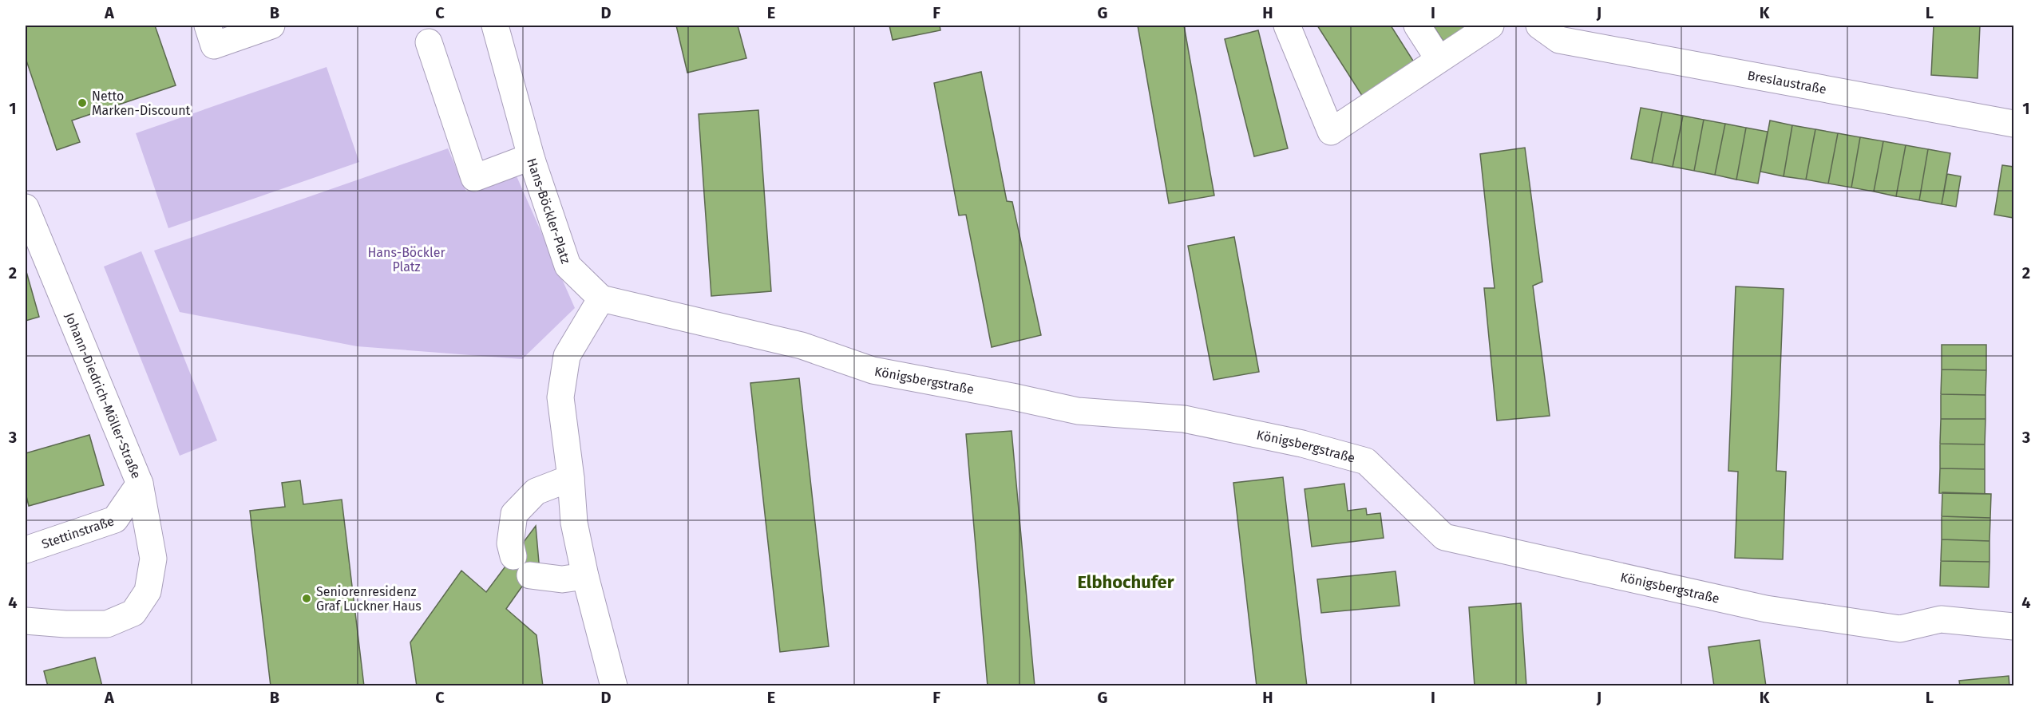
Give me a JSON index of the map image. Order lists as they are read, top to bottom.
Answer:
{
  "streets": {
    "street": [
      "Breslaustraße",
      "Hans-Böckler-Platz",
      "Königsbergstraße",
      "Johann-Diedrich-Möller-Straße",
      "Stettinstraße"
    ]
  },
  "crossings": [
    ["Hans-Böckler-Platz", "Königsbergstraße"],
    ["Johann-Diedrich-Möller-Straße", "Stettinstraße"]
  ],
  "districts": ["Elbhochufer"],
  "parks": ["Hans-Böckler Platz"],
  "places": ["Netto Marken-Discount", "Seniorenresidenz Graf Luckner Haus"],
  "grid": {
    "columns": [
      "A",
      "B",
      "C",
      "D",
      "E",
      "F",
      "G",
      "H",
      "I",
      "J",
      "K",
      "L"
    ],
    "rows": [
      "1",
      "2",
      "3",
      "4"
    ]
  }
}
